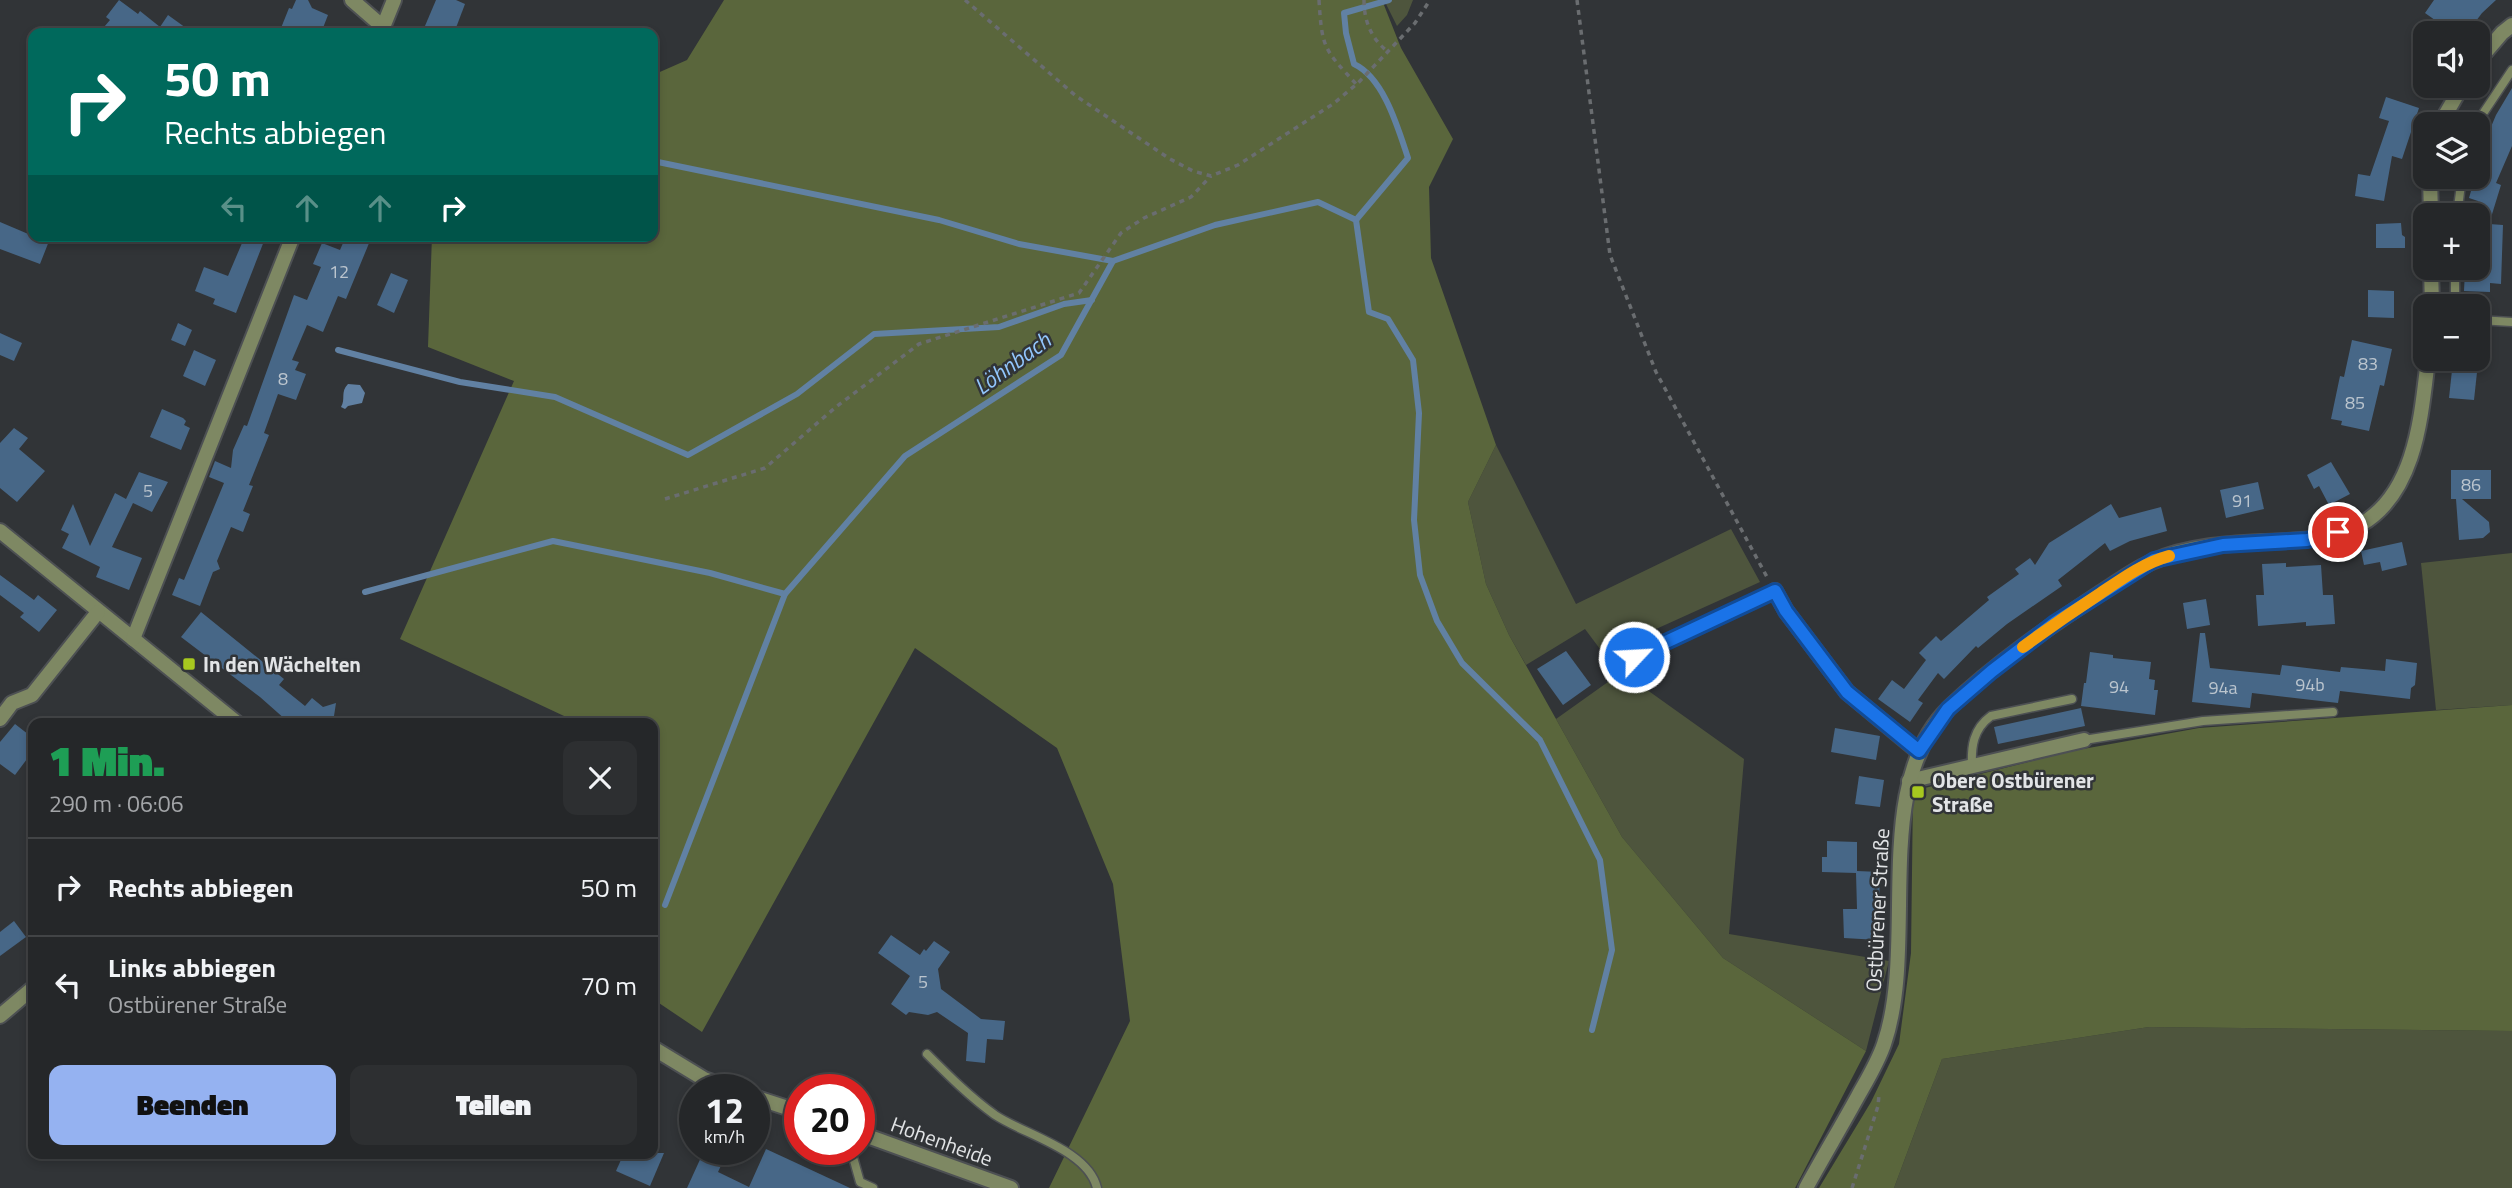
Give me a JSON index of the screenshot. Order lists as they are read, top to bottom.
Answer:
{
  "streets": {
    "street": ["Ostbürener Straße", "Hohenheide"]
  },
  "water": ["Löhnbach"],
  "places": {
    "transit": ["In den Wächelten", "Obere Ostbürener Straße"]
  },
  "house_numbers": [
    "12",
    "83",
    "8",
    "85",
    "86",
    "5",
    "91",
    "94b",
    "94",
    "94a",
    "5"
  ],
  "page": {
    "map_buttons": ["+", "−"],
    "turn": ["50 m", "Rechts abbiegen"],
    "heading": ["1 Min.", "290 m · 06:06"],
    "list": [
      {
        "name": "Rechts abbiegen",
        "value": "50 m"
      },
      {
        "name": "Links abbiegen",
        "note": "Ostbürener Straße",
        "value": "70 m"
      }
    ],
    "buttons": ["Beenden", "Teilen"],
    "speed": "12 km/h",
    "limit": "20"
  }
}
